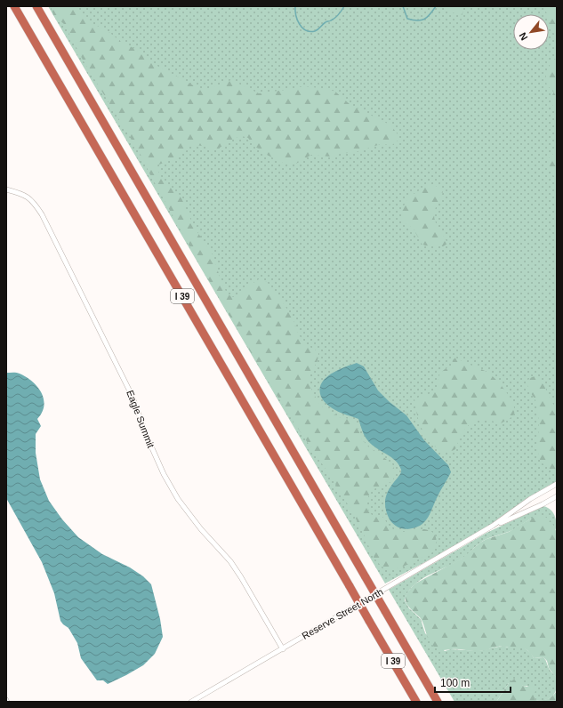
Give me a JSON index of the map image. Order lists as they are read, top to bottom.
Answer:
{
  "streets": {
    "highway": ["I 39"],
    "street": ["Eagle Summit", "Reserve Street North"]
  },
  "crossings": [
    ["Eagle Summit", "Reserve Street North"]
  ],
  "scale_bar": "100 m",
  "north": "bottom left"
}
